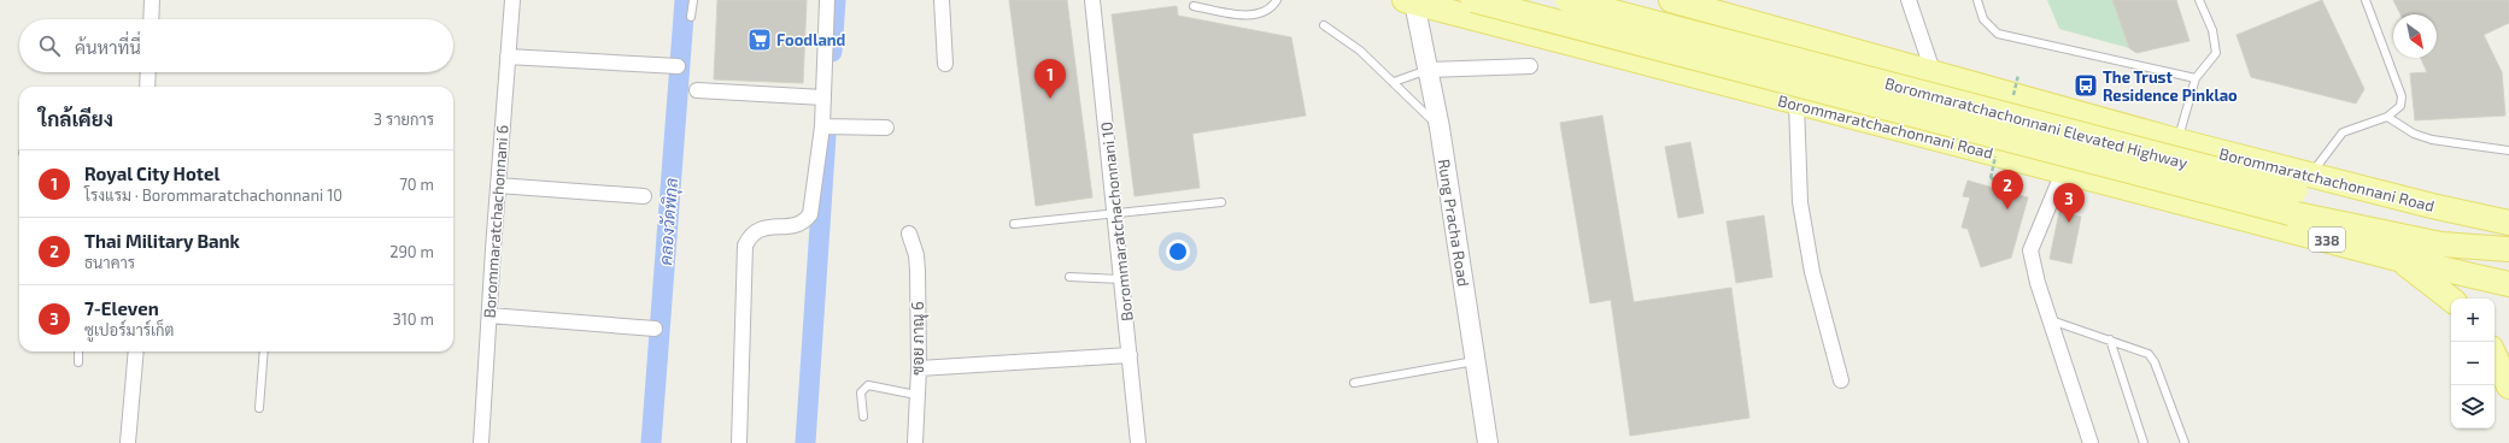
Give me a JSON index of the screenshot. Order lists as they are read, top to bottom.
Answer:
{
  "streets": {
    "main road": ["Borommaratchachonnani Elevated Highway", "Borommaratchachonnani Road", "338"],
    "street": [
      "Borommaratchachonnani 6",
      "Borommaratchachonnani 10",
      "Rung Pracha Road",
      "ซอย ภาณุ 6"
    ]
  },
  "crossings": [
    ["Borommaratchachonnani Elevated Highway", "Borommaratchachonnani Road"],
    ["Borommaratchachonnani Road", "Rung Pracha Road"]
  ],
  "water": ["คลองวัดพิกุล"],
  "places": {
    "supermarket": ["Foodland"],
    "bus stop": ["The Trust Residence Pinklao"]
  },
  "north": "bottom right",
  "page": {
    "search": "ค้นหาที่นี่",
    "pins": ["1", "2", "3"],
    "heading": ["ใกล้เคียง", "3 รายการ"],
    "list": [
      {
        "mark": "1",
        "name": "Royal City Hotel",
        "note": "โรงแรม · Borommaratchachonnani 10",
        "value": "70 m"
      },
      {
        "mark": "2",
        "name": "Thai Military Bank",
        "note": "ธนาคาร",
        "value": "290 m"
      },
      {
        "mark": "3",
        "name": "7-Eleven",
        "note": "ซูเปอร์มาร์เก็ต",
        "value": "310 m"
      }
    ],
    "map_buttons": ["+", "−"]
  }
}
